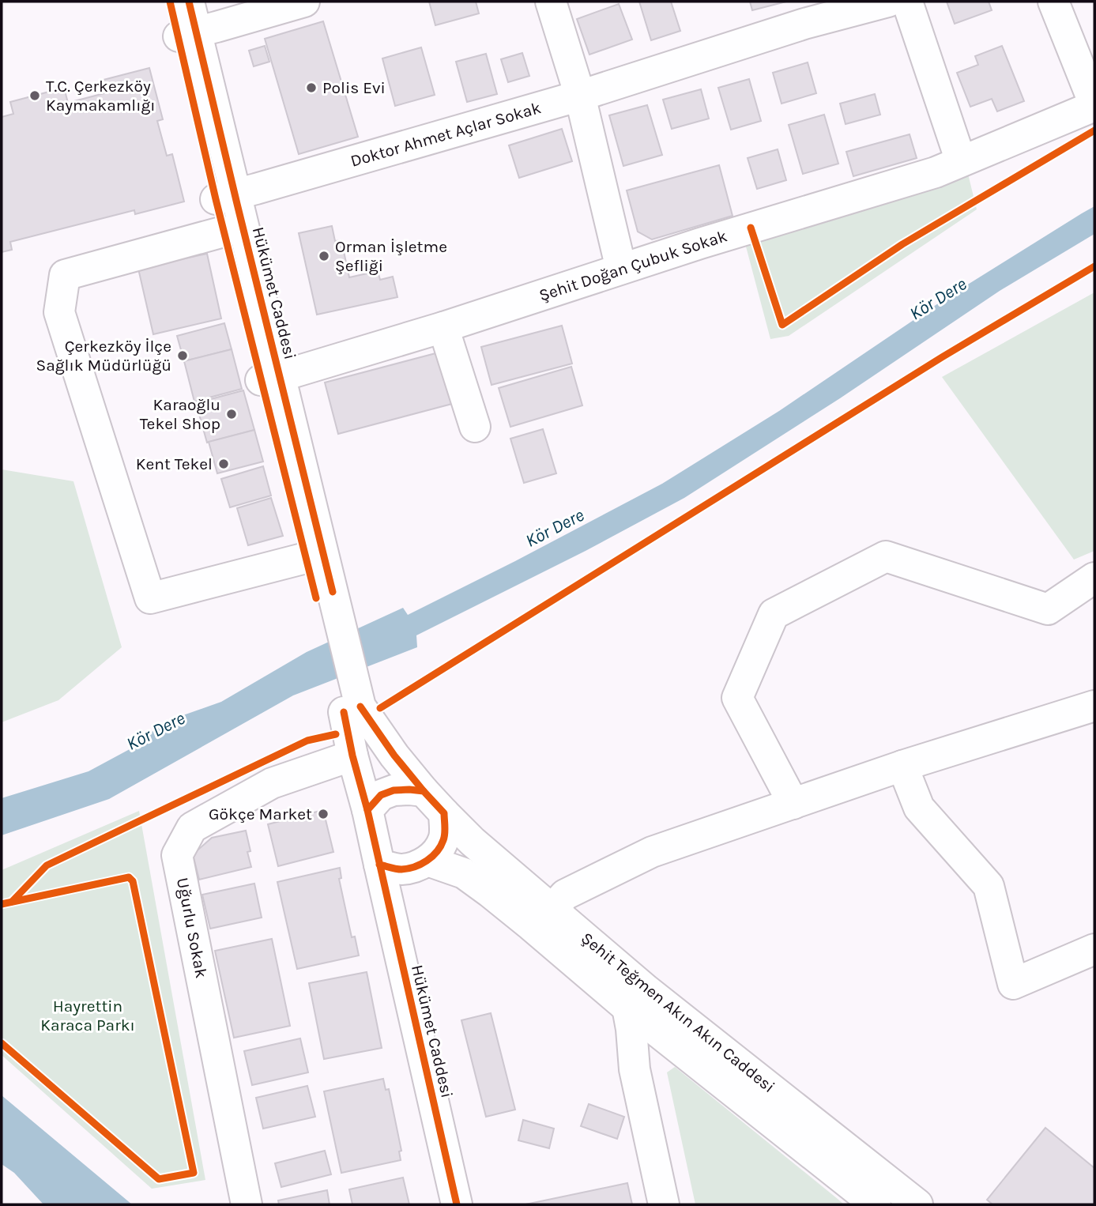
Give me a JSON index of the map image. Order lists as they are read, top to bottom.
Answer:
{
  "streets": {
    "street": [
      "Doktor Ahmet Açlar Sokak",
      "Şehit Doğan Çubuk Sokak",
      "Hükümet Caddesi",
      "Uğurlu Sokak",
      "Şehit Teğmen Akın Akın Caddesi"
    ]
  },
  "crossings": [
    ["Doktor Ahmet Açlar Sokak", "Hükümet Caddesi"],
    ["Şehit Doğan Çubuk Sokak", "Hükümet Caddesi"],
    ["Hükümet Caddesi", "Şehit Teğmen Akın Akın Caddesi"]
  ],
  "water": ["Kör Dere"],
  "parks": ["Hayrettin Karaca Parkı"],
  "places": [
    "Polis Evi",
    "T.C. Çerkezköy Kaymakamlığı",
    "Orman İşletme Şefliği",
    "Çerkezköy İlçe Sağlık Müdürlüğü",
    "Karaoğlu Tekel Shop",
    "Kent Tekel",
    "Gökçe Market"
  ]
}
